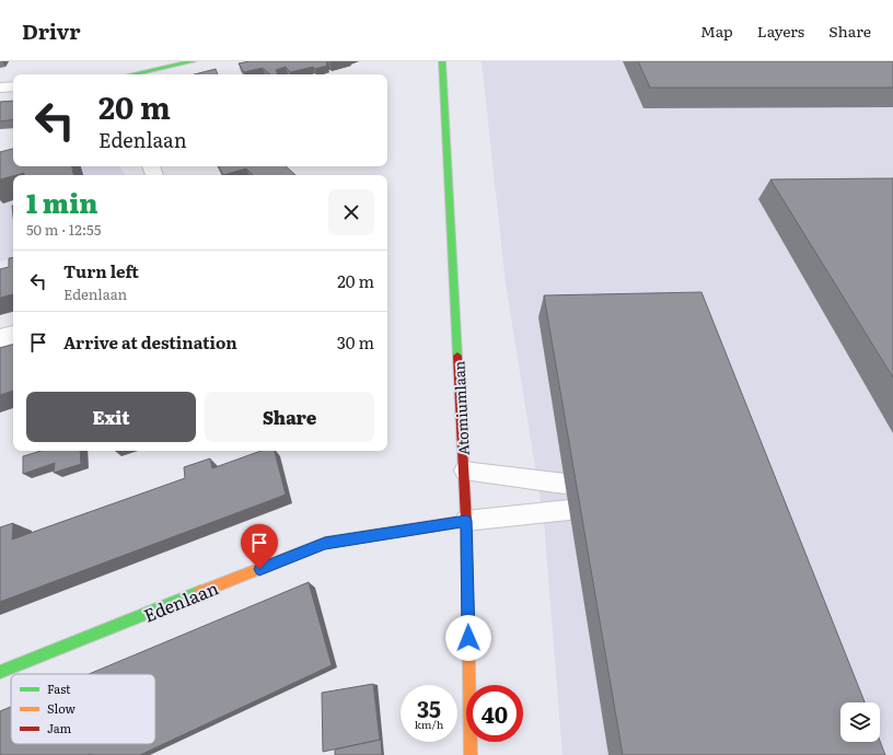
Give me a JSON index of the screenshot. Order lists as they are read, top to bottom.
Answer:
{
  "streets": {
    "street": ["Atomiumlaan", "Edenlaan"]
  },
  "crossings": [
    ["Atomiumlaan", "Edenlaan"]
  ],
  "legend": ["Fast", "Slow", "Jam"],
  "page": {
    "header": "Drivr",
    "nav": ["Map", "Layers", "Share"],
    "turn": ["20 m", "Edenlaan"],
    "heading": ["1 min", "50 m · 12:55"],
    "list": [
      {
        "name": "Turn left",
        "note": "Edenlaan",
        "value": "20 m"
      },
      {
        "name": "Arrive at destination",
        "value": "30 m"
      }
    ],
    "buttons": ["Exit", "Share"],
    "speed": "35 km/h",
    "limit": "40"
  }
}
